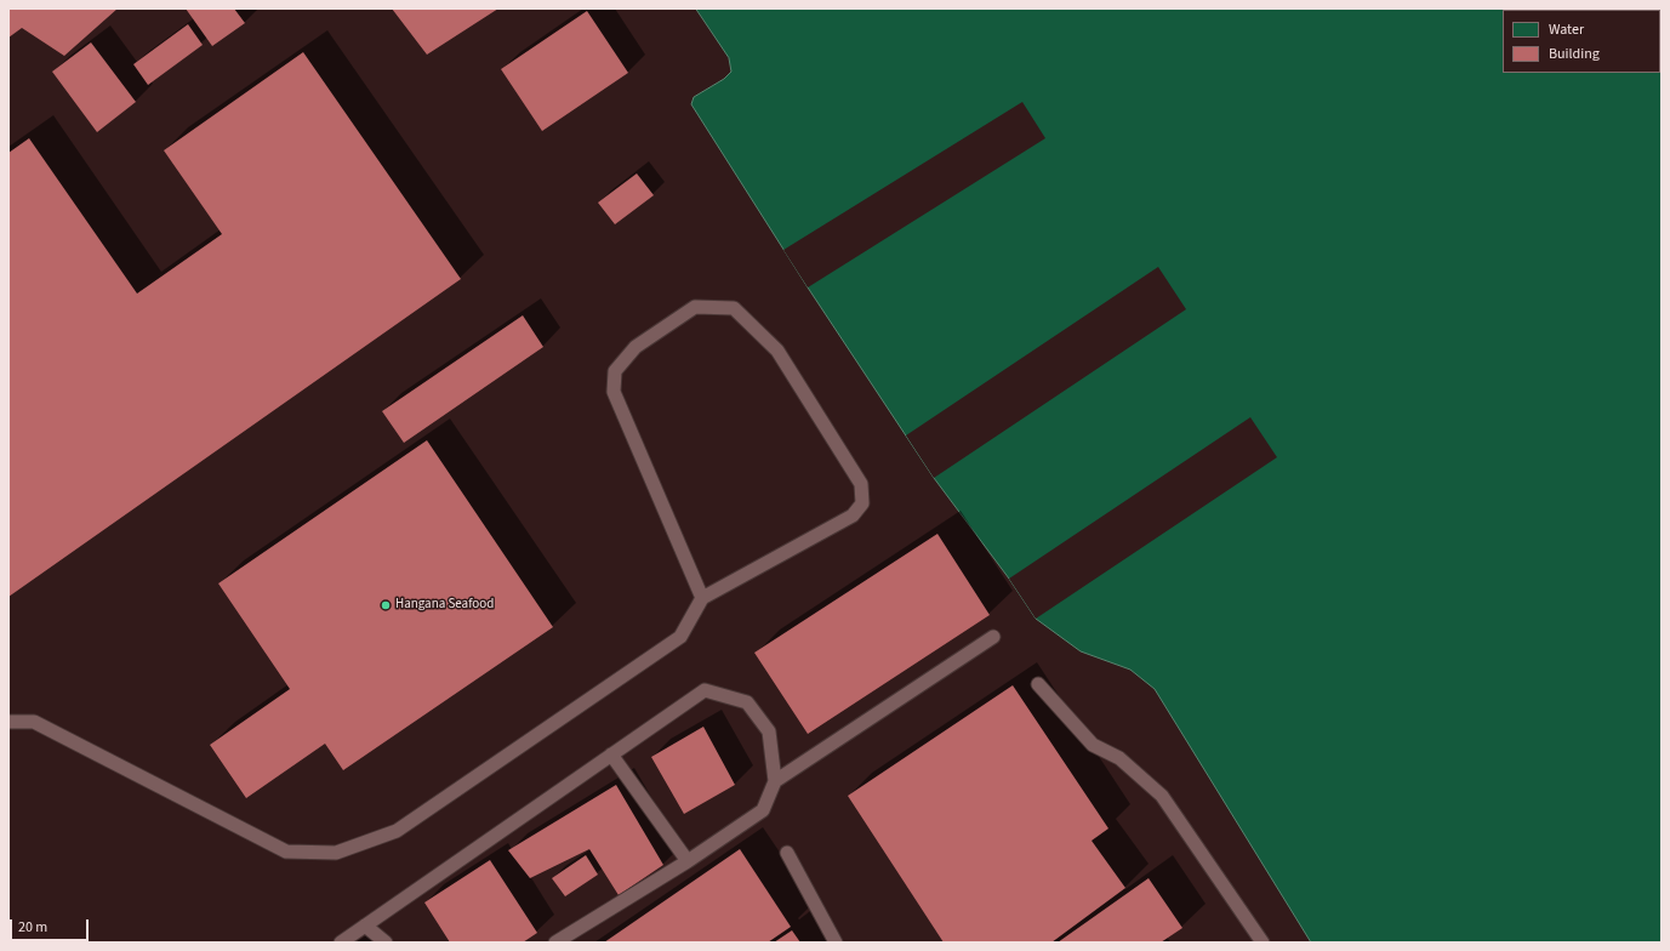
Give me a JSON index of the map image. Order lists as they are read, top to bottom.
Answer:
{
  "places": ["Hangana Seafood"],
  "legend": ["Water", "Building"],
  "scale_bar": "20 m"
}
